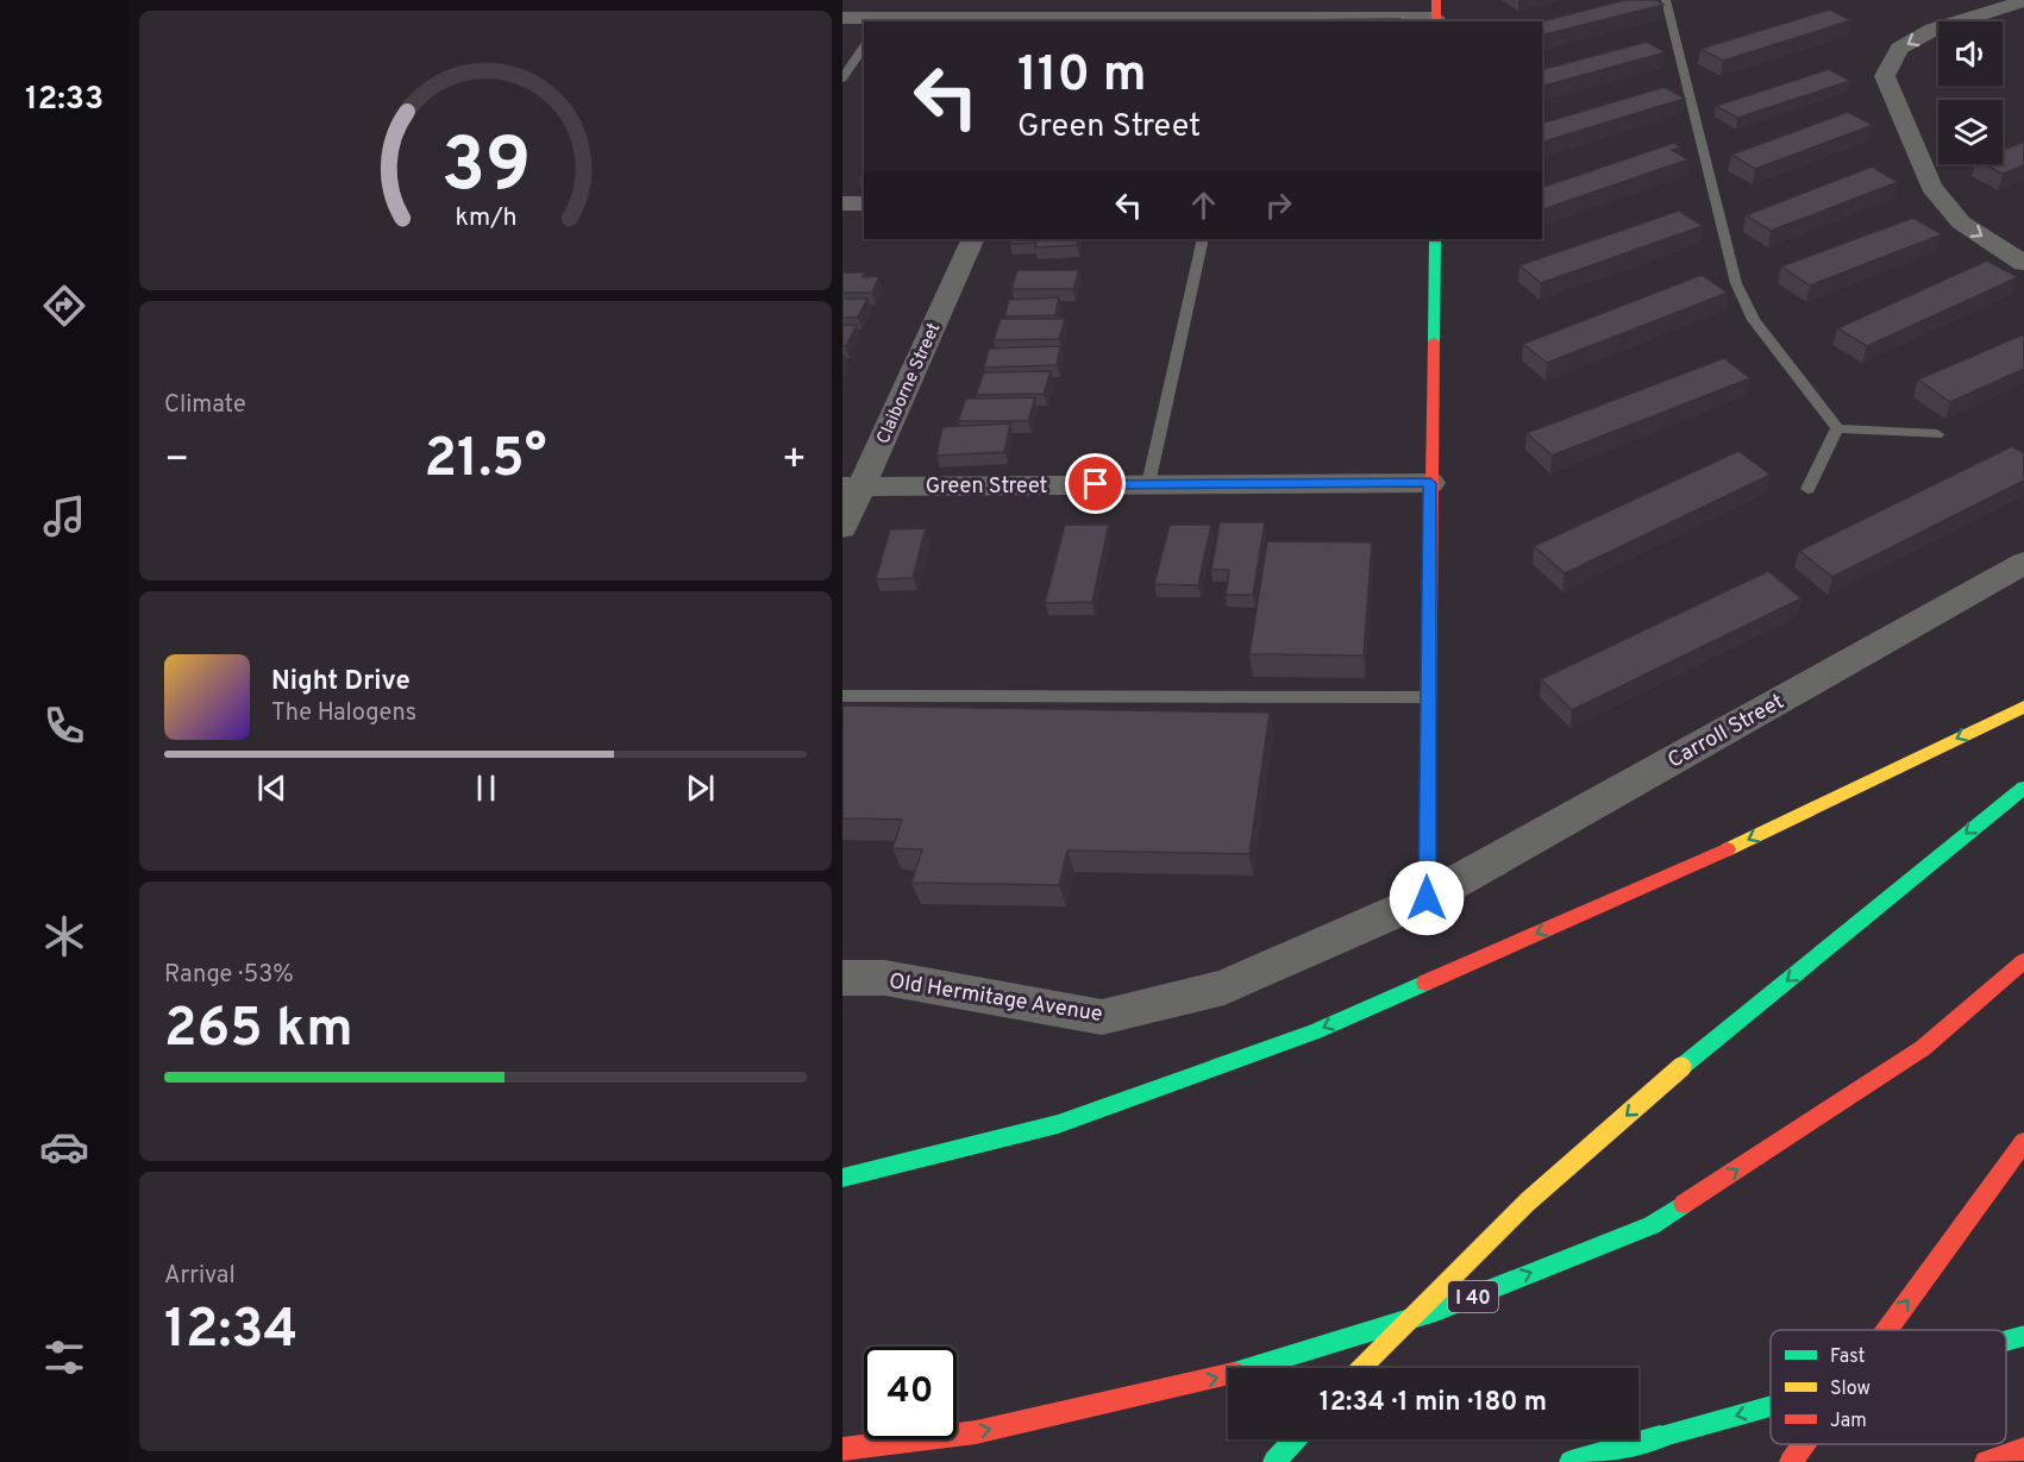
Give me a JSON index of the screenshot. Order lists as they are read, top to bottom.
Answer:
{
  "streets": {
    "main road": ["I 40"],
    "street": [
      "Claiborne Street",
      "Green Street",
      "Carroll Street",
      "Old Hermitage Avenue"
    ]
  },
  "crossings": [
    ["Claiborne Street", "Green Street"],
    ["Carroll Street", "Old Hermitage Avenue"]
  ],
  "legend": ["Fast", "Slow", "Jam"],
  "page": {
    "tabs": "12:33",
    "turn": ["110 m", "Green Street"],
    "tile": [
      "Climate",
      ["Range · 53%", "265 km"],
      ["Arrival", "12:34"]
    ],
    "heat": ["−", "21.5°", "+"],
    "song": ["Night Drive", "The Halogens"],
    "limit": "40",
    "trip": "12:34 · 1 min · 180 m",
    "gauge": ["39", "km/h"]
  }
}
